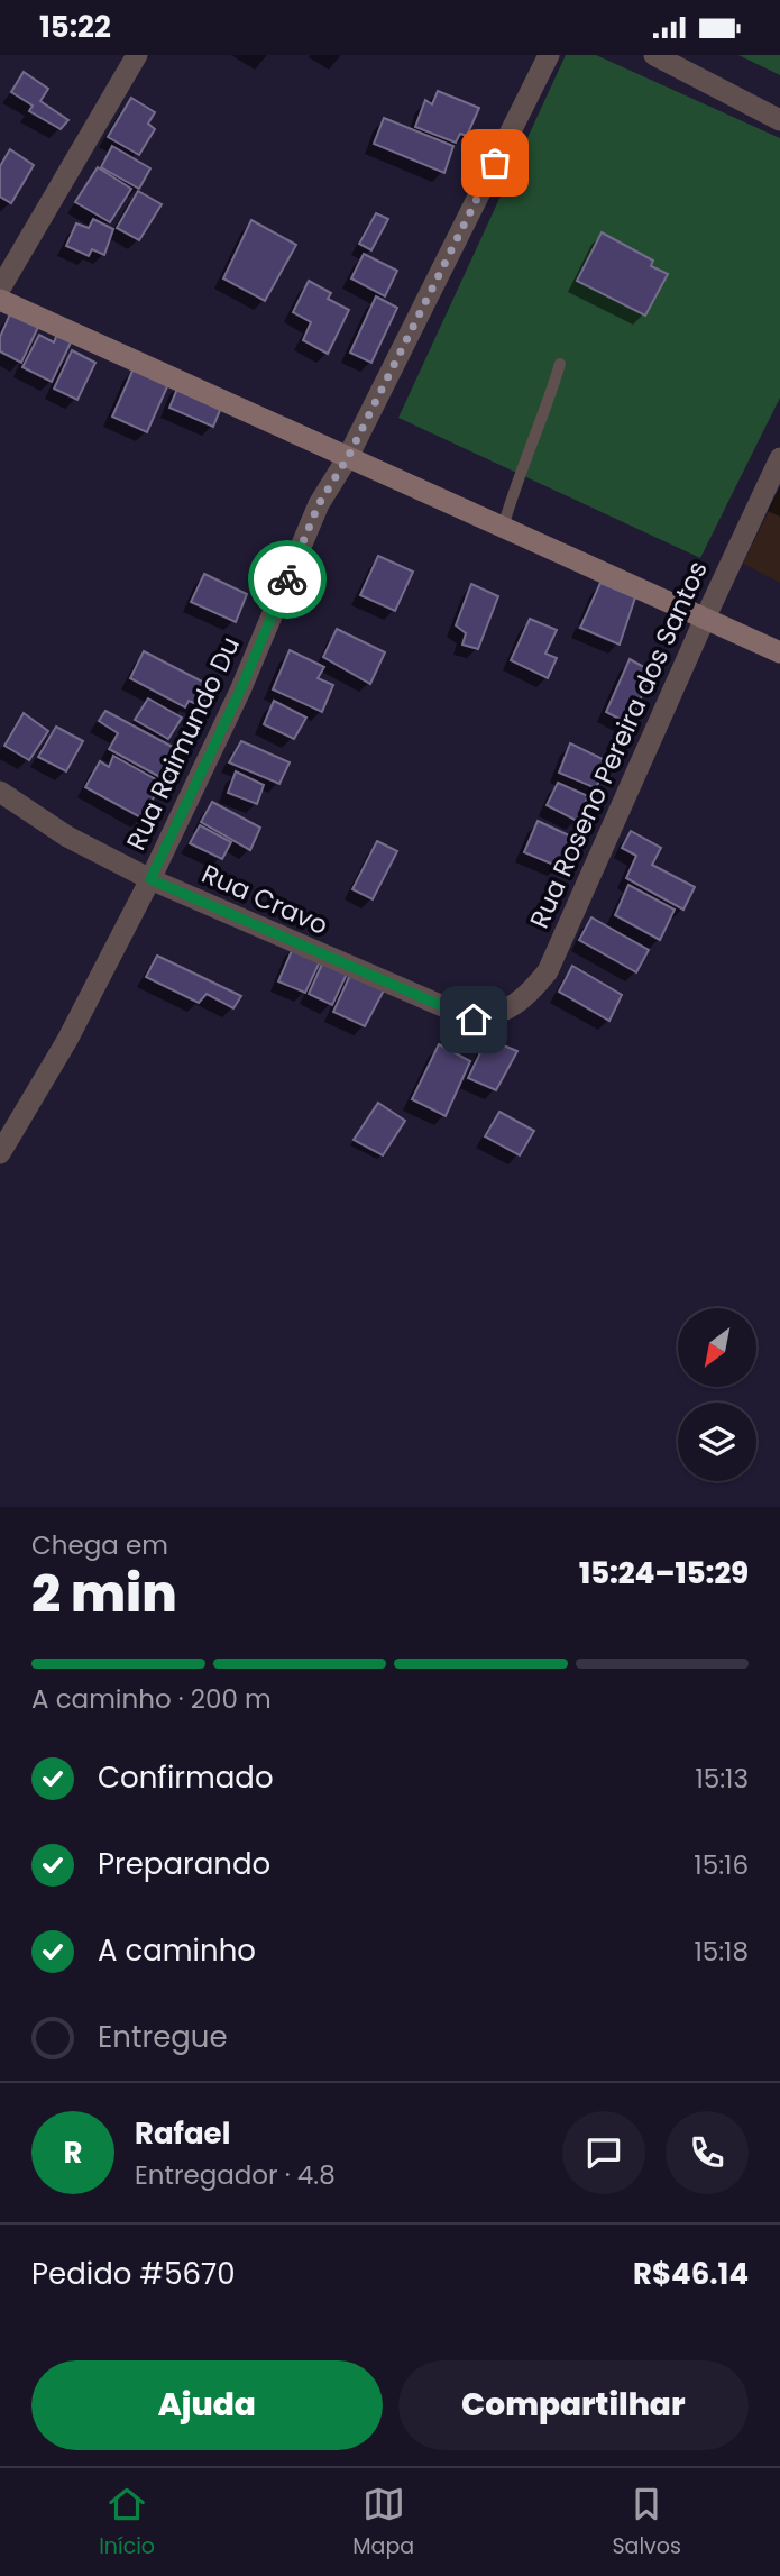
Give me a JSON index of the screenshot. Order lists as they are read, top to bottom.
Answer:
{
  "streets": {
    "street": ["Rua Raimundo Du", "Rua Roseno Pereira dos Santos", "Rua Cravo"]
  },
  "crossings": [
    ["Rua Raimundo Du", "Rua Cravo"],
    ["Rua Roseno Pereira dos Santos", "Rua Cravo"]
  ],
  "north": "bottom left",
  "page": {
    "status": "15:22",
    "heading": ["2 min", "Chega em", "15:24–15:29"],
    "panel": [
      "Rafael",
      "Entregador · 4.8",
      "Pedido #5670",
      "R$46.14"
    ],
    "bar": "A caminho · 200 m",
    "list": [
      ["Confirmado", "15:13"],
      ["Preparando", "15:16"],
      ["A caminho", "15:18"],
      "Entregue"
    ],
    "round": "R",
    "buttons": ["Ajuda", "Compartilhar"],
    "tabs": ["Início", "Mapa", "Salvos"]
  }
}
